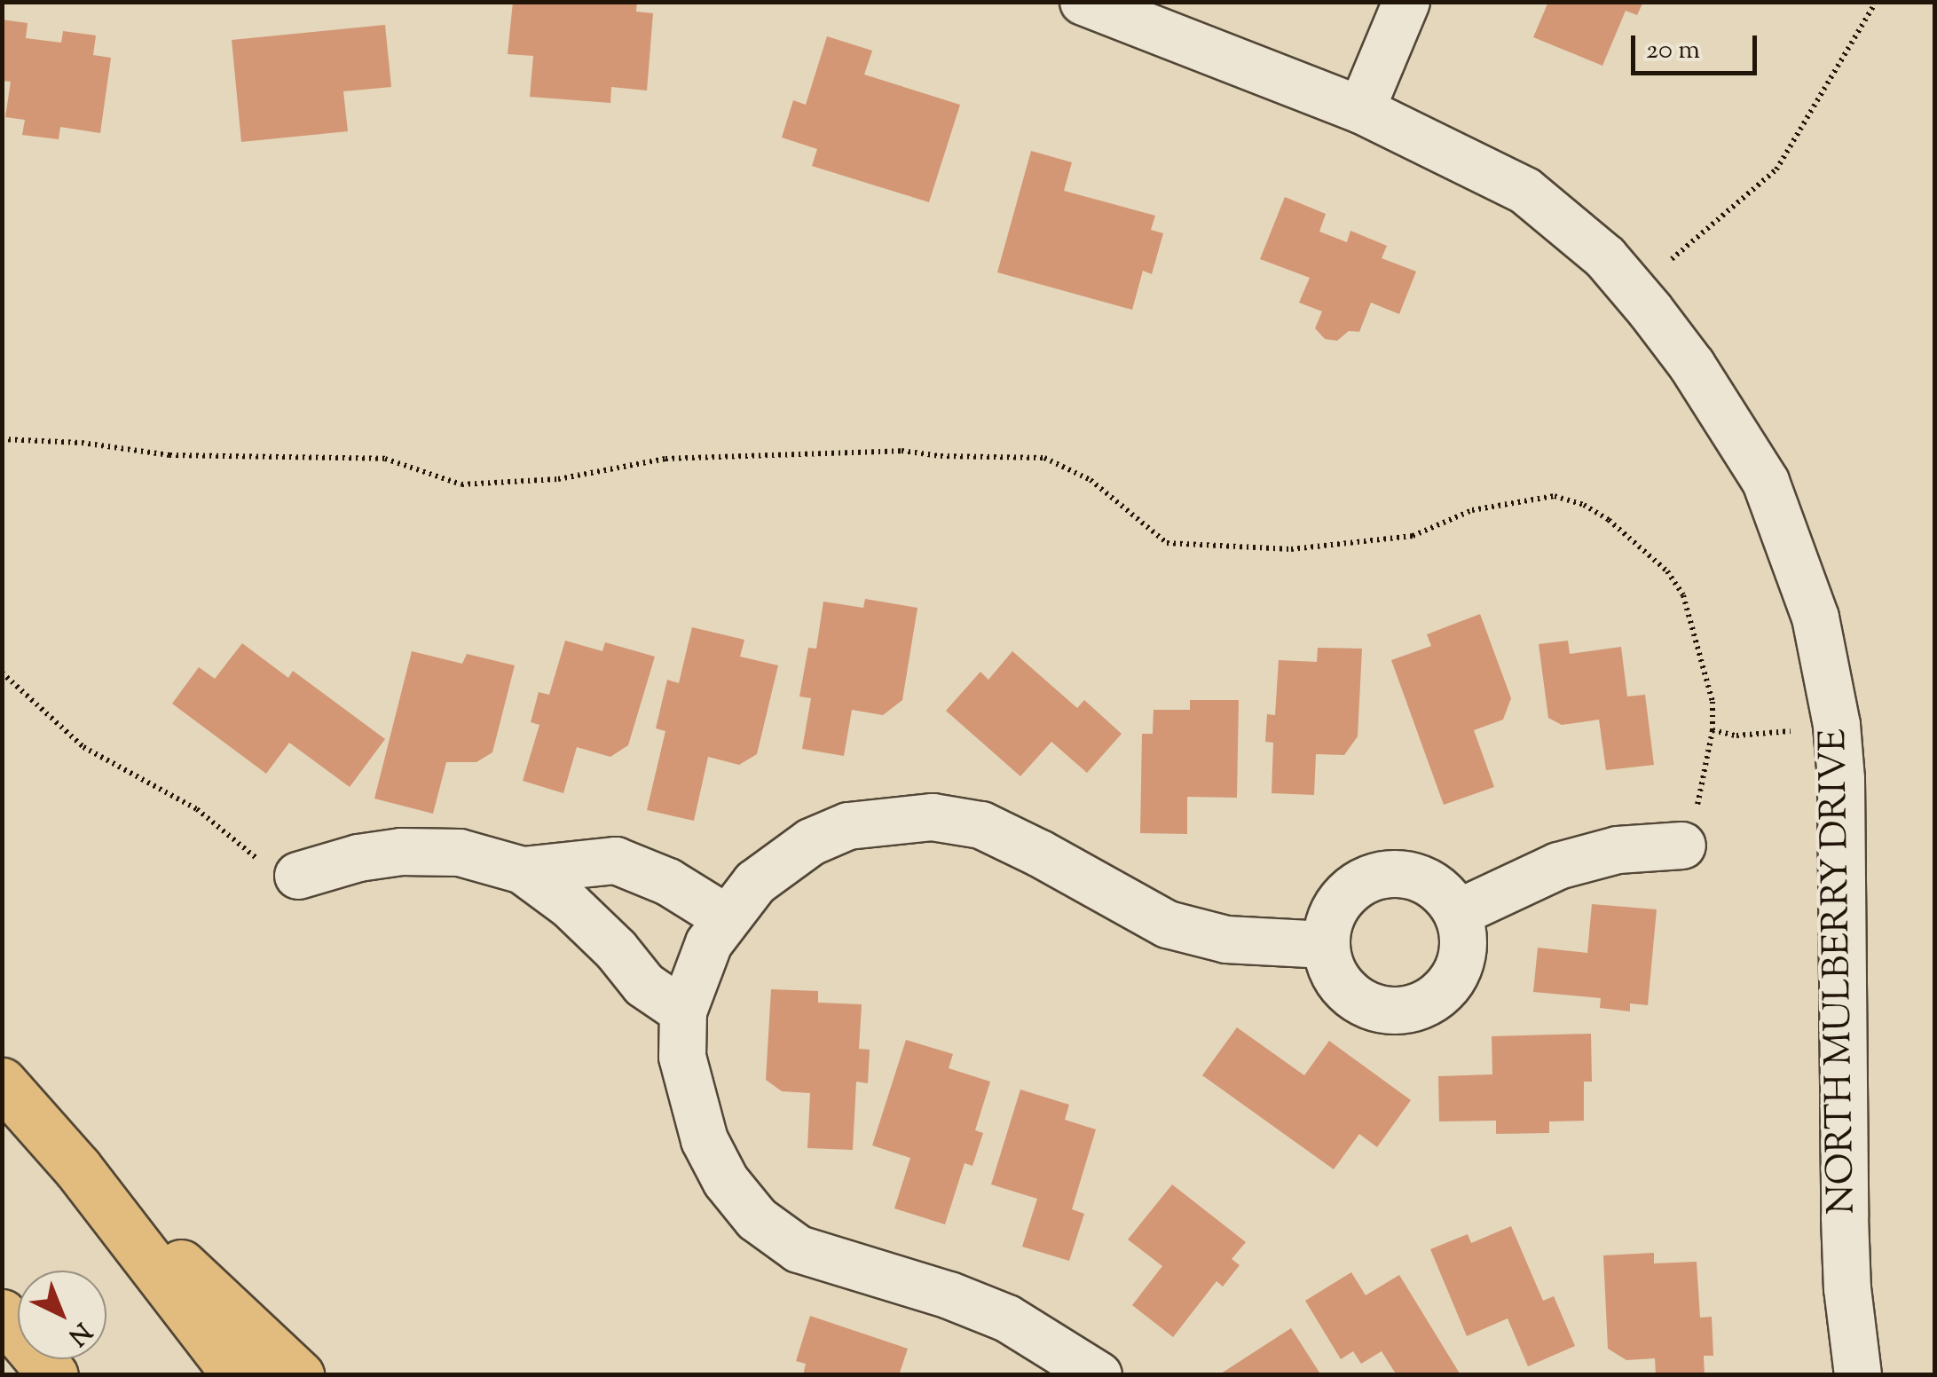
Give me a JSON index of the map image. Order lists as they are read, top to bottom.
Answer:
{
  "streets": {
    "street": ["NORTH MULBERRY DRIVE"]
  },
  "scale_bar": "20 m",
  "north": "bottom right"
}
